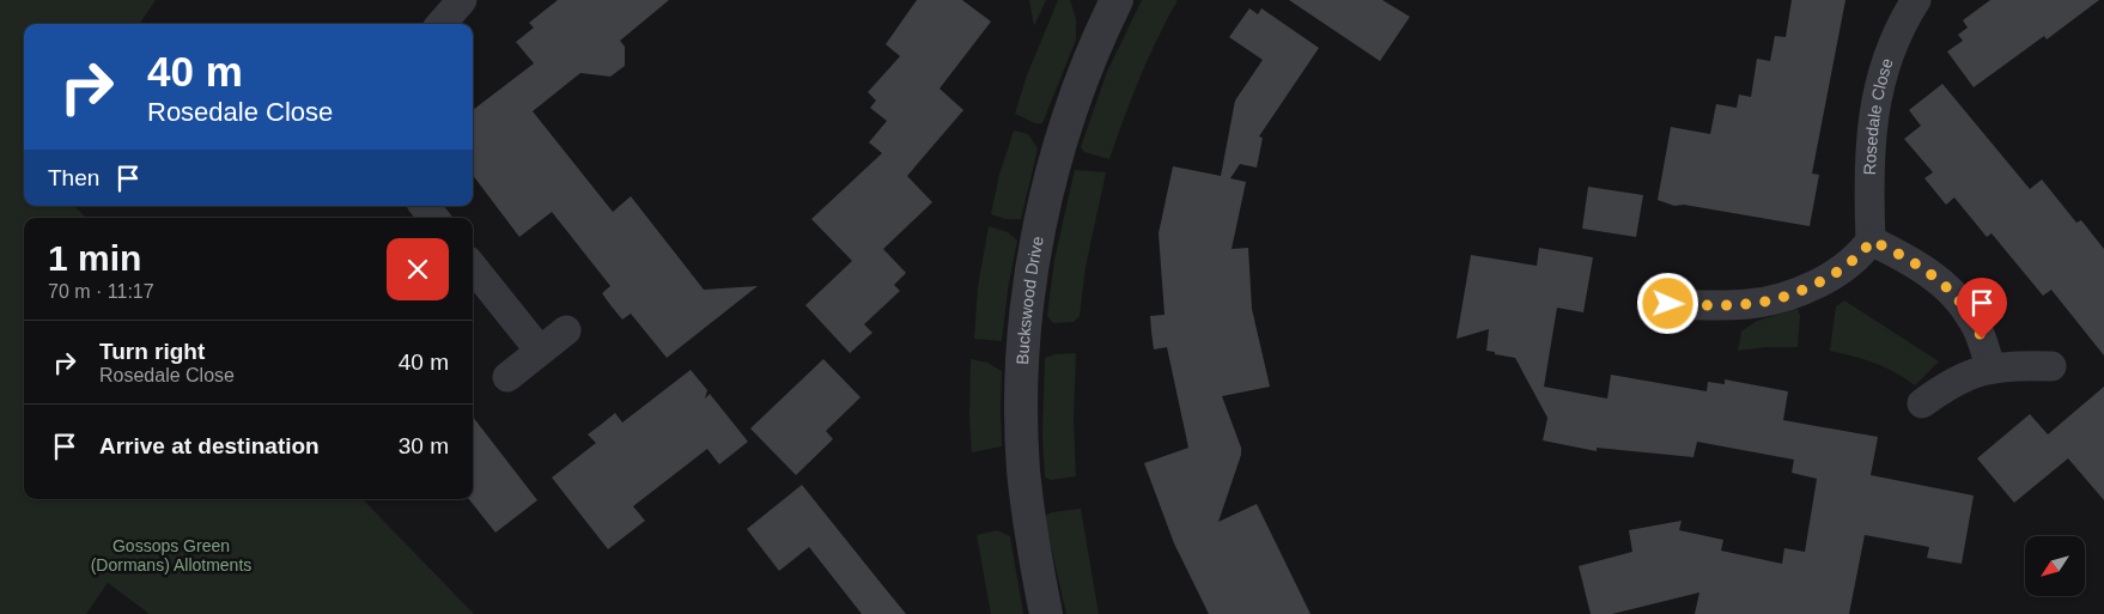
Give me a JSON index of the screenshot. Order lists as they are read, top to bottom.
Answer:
{
  "streets": {
    "street": ["Rosedale Close", "Buckswood Drive"]
  },
  "parks": ["Gossops Green (Dormans) Allotments"],
  "north": "bottom left",
  "page": {
    "turn": ["40 m", "Rosedale Close"],
    "then": "Then",
    "heading": ["1 min", "70 m · 11:17"],
    "list": [
      {
        "name": "Turn right",
        "note": "Rosedale Close",
        "value": "40 m"
      },
      {
        "name": "Arrive at destination",
        "value": "30 m"
      }
    ]
  }
}
